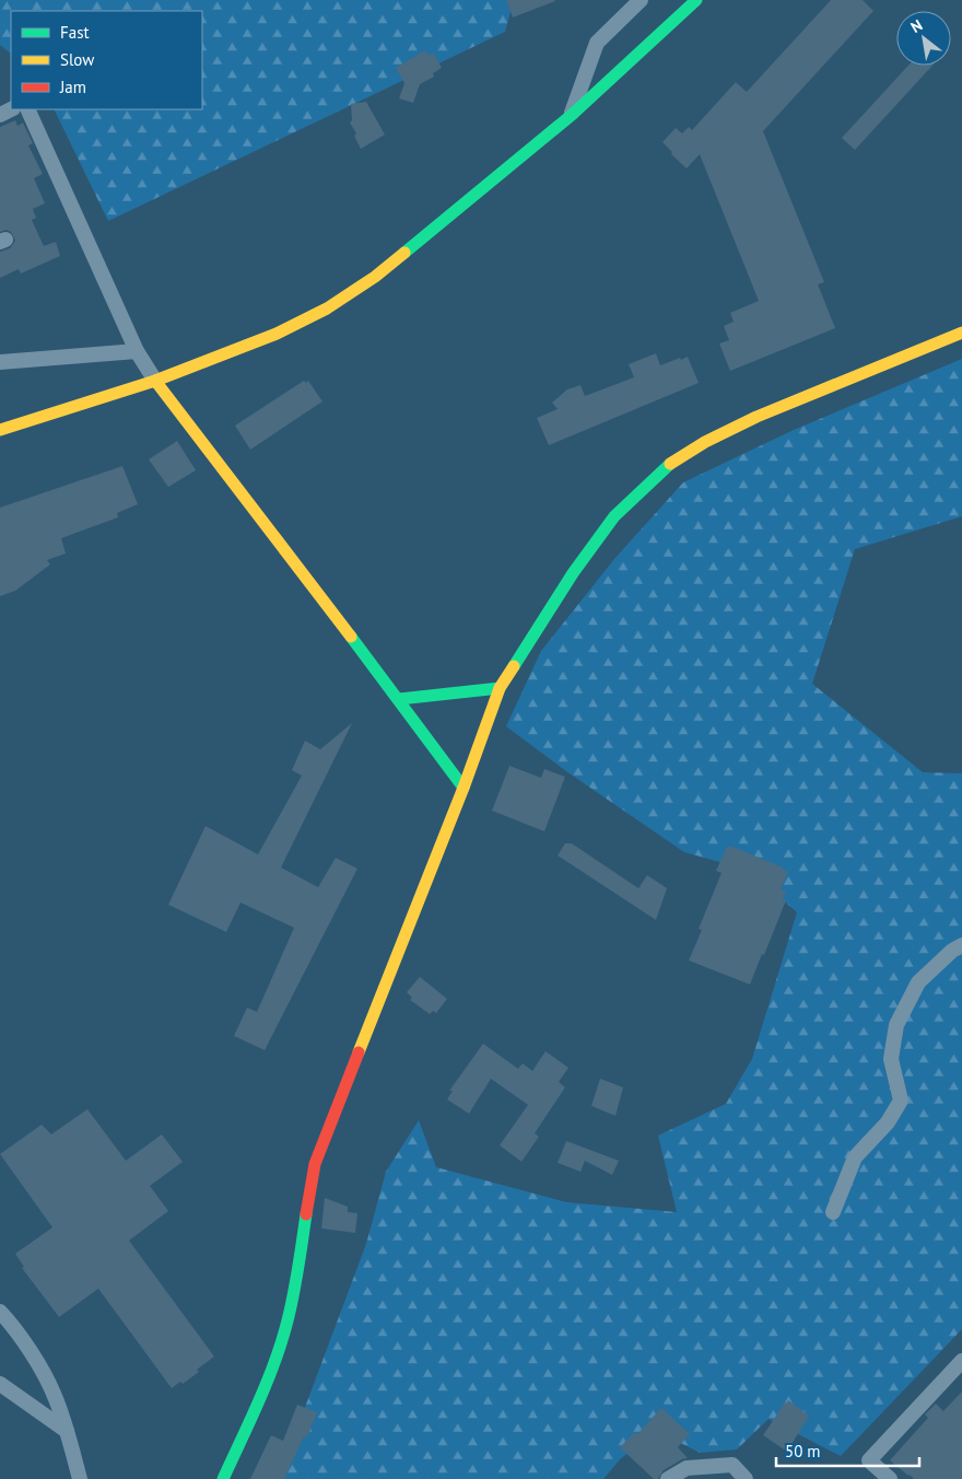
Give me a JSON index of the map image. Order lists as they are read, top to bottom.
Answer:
{
  "legend": ["Fast", "Slow", "Jam"],
  "scale_bar": "50 m",
  "north": "top left"
}
